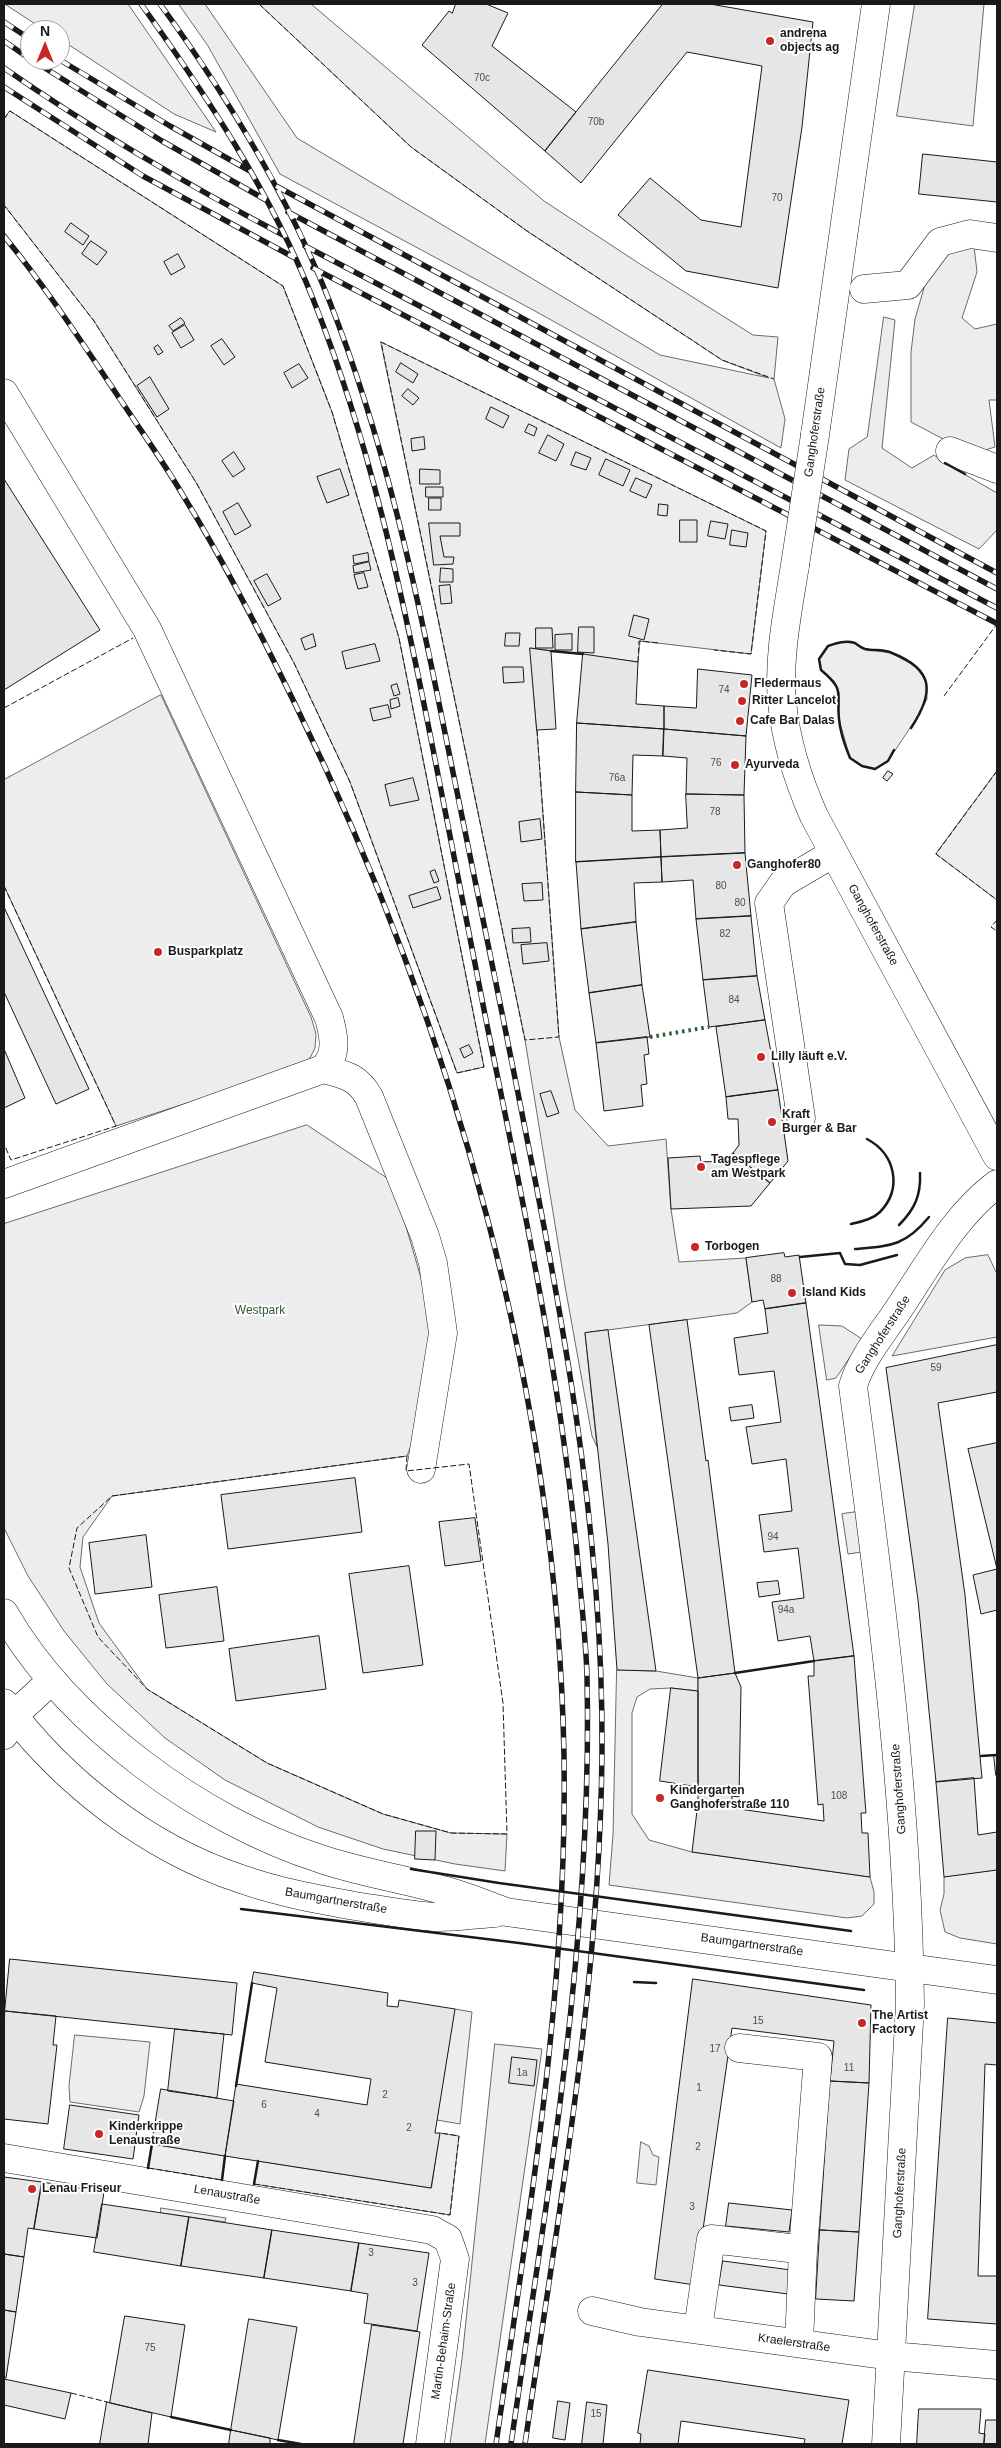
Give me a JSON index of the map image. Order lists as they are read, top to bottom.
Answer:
{
  "streets": {
    "street": [
      "Ganghoferstraße",
      "Baumgartnerstraße",
      "Lenaustraße",
      "Martin-Behaim-Straße",
      "Kraelerstraße"
    ]
  },
  "crossings": [
    ["Ganghoferstraße", "Baumgartnerstraße"],
    ["Ganghoferstraße", "Kraelerstraße"],
    ["Lenaustraße", "Martin-Behaim-Straße"]
  ],
  "parks": ["Westpark"],
  "places": [
    "andrena objects ag",
    "Fledermaus",
    "Ritter Lancelot",
    "Cafe Bar Dalas",
    "Ayurveda",
    "Ganghofer80",
    "Busparkplatz",
    "Lilly läuft e.V.",
    "Kraft Burger & Bar",
    "Tagespflege am Westpark",
    "Torbogen",
    "Island Kids",
    "Kindergarten Ganghoferstraße 110",
    "The Artist Factory",
    "Kinderkrippe Lenaustraße",
    "Lenau Friseur"
  ],
  "house_numbers": [
    "70c",
    "70b",
    "70",
    "74",
    "76",
    "76a",
    "78",
    "80",
    "80",
    "82",
    "84",
    "88",
    "59",
    "94",
    "94a",
    "108",
    "15",
    "17",
    "11",
    "1a",
    "1",
    "2",
    "6",
    "4",
    "2",
    "2",
    "3",
    "3",
    "3",
    "75",
    "15"
  ],
  "north": "top"
}
